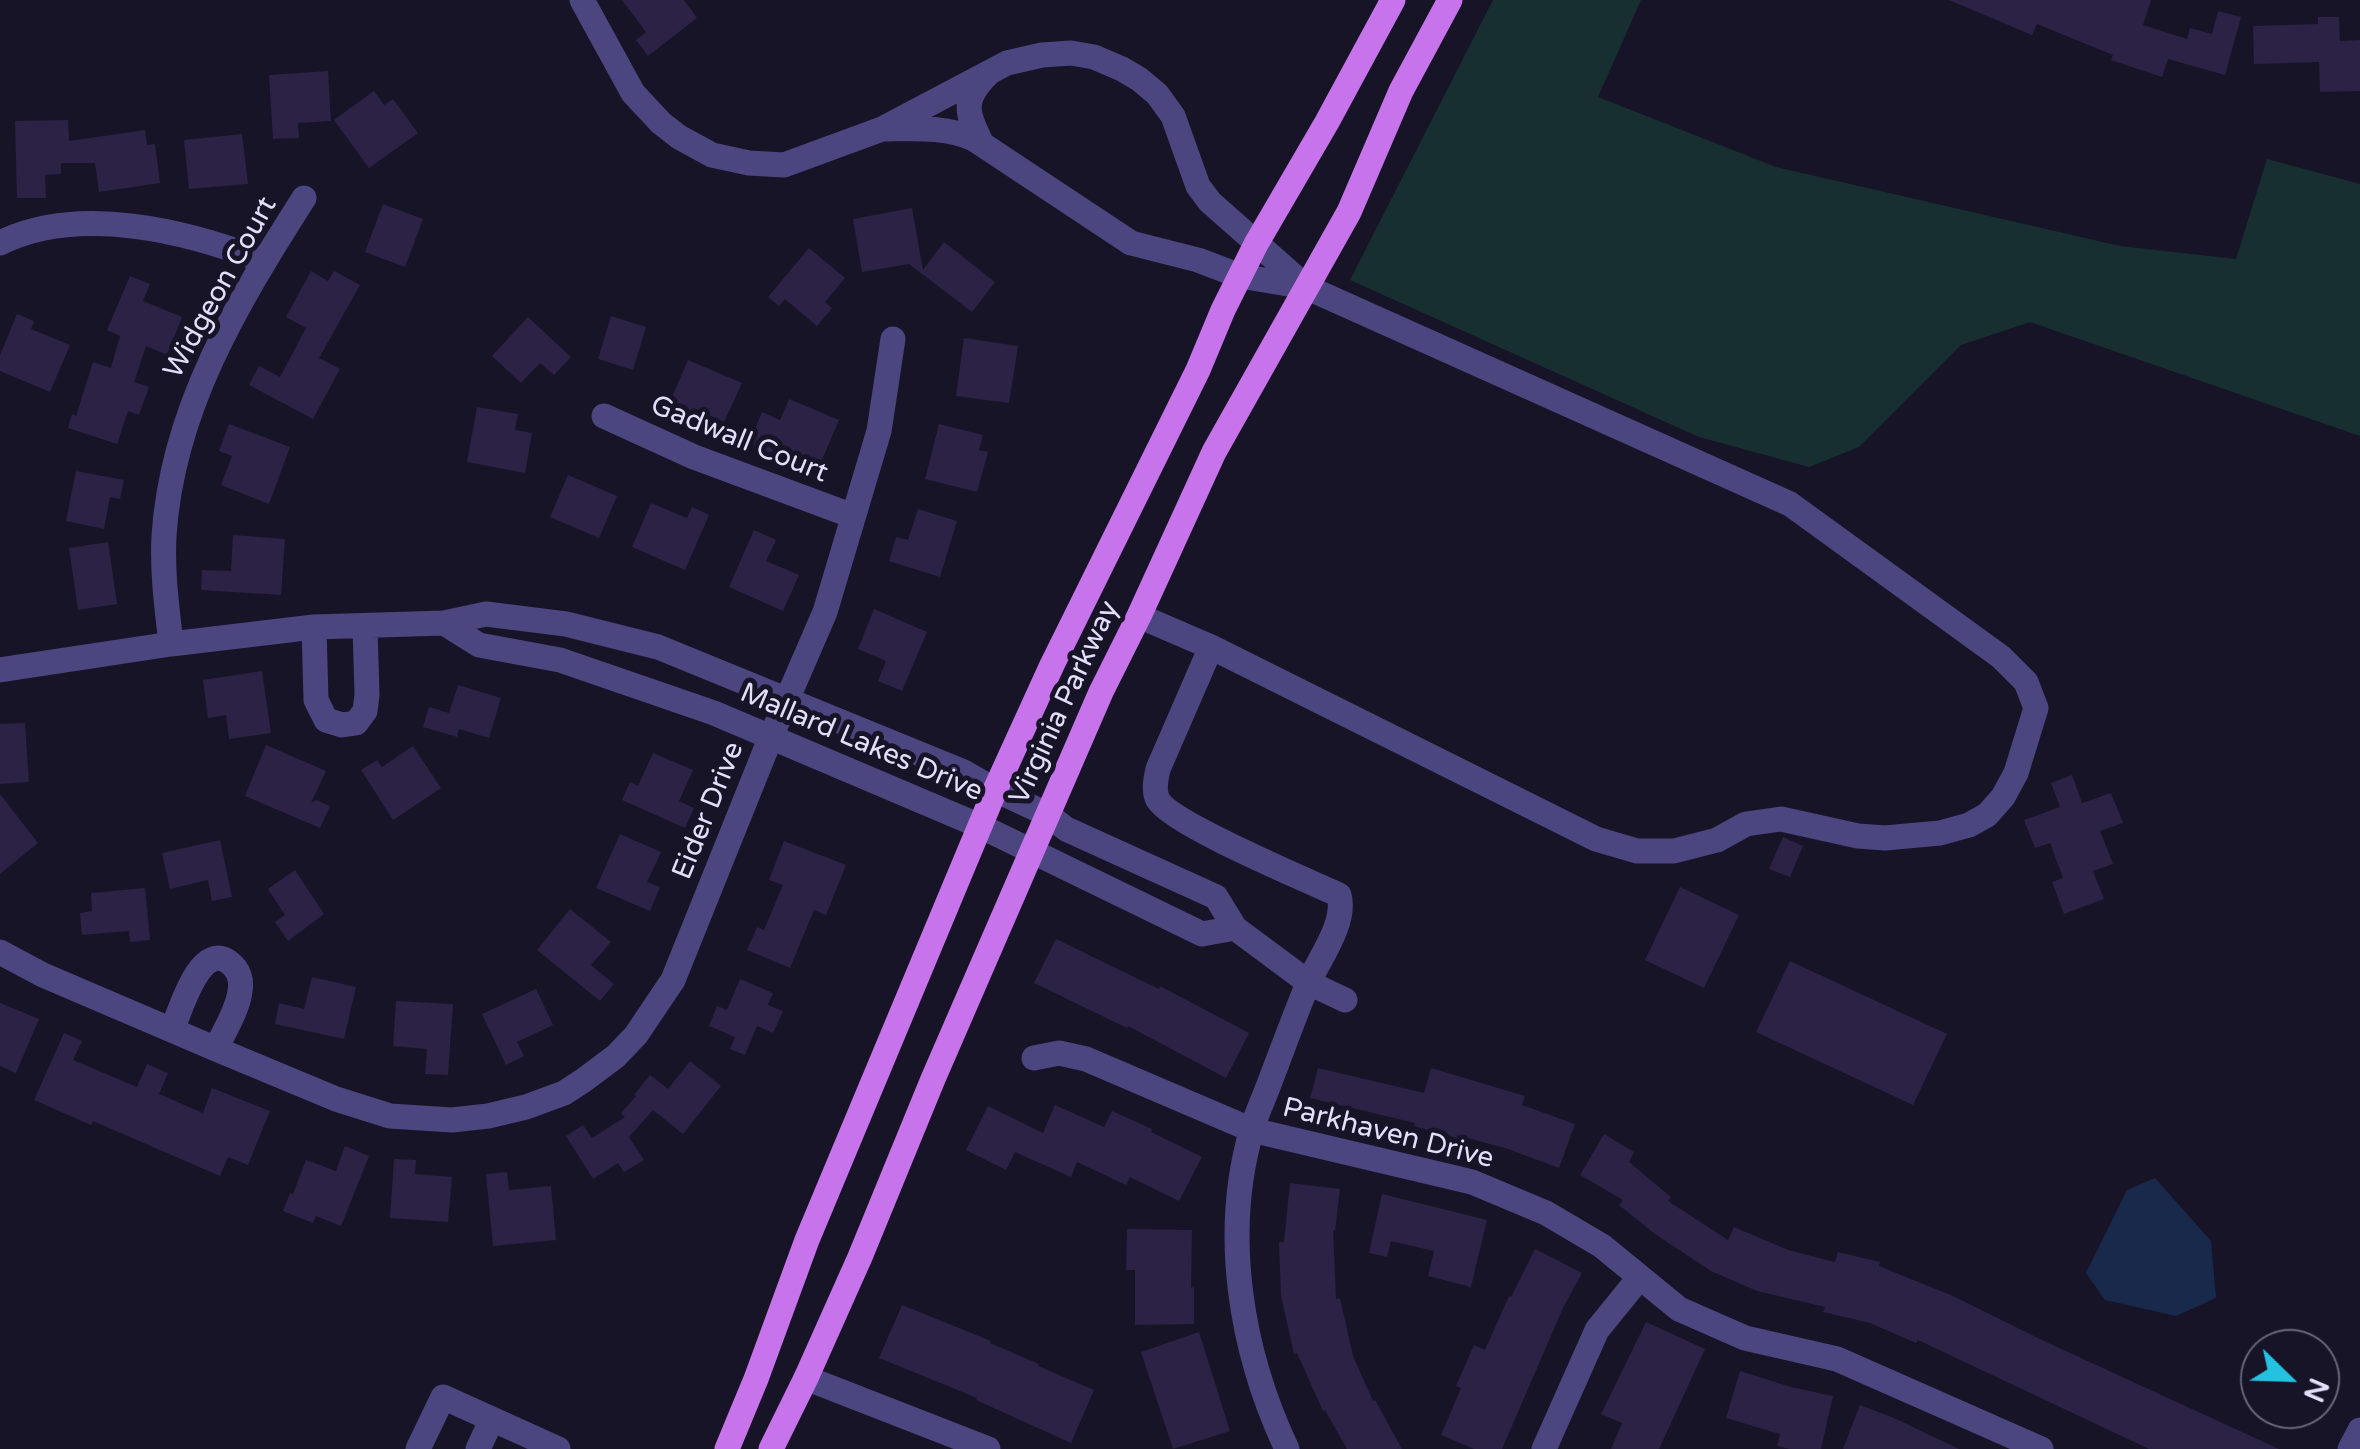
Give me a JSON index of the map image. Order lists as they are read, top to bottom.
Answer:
{
  "streets": {
    "main road": ["Virginia Parkway"],
    "street": [
      "Widgeon Court",
      "Gadwall Court",
      "Mallard Lakes Drive",
      "Eider Drive",
      "Parkhaven Drive"
    ]
  },
  "crossings": [
    ["Widgeon Court", "Mallard Lakes Drive"],
    ["Gadwall Court", "Eider Drive"],
    ["Virginia Parkway", "Mallard Lakes Drive"],
    ["Mallard Lakes Drive", "Eider Drive"]
  ],
  "north": "bottom right"
}
